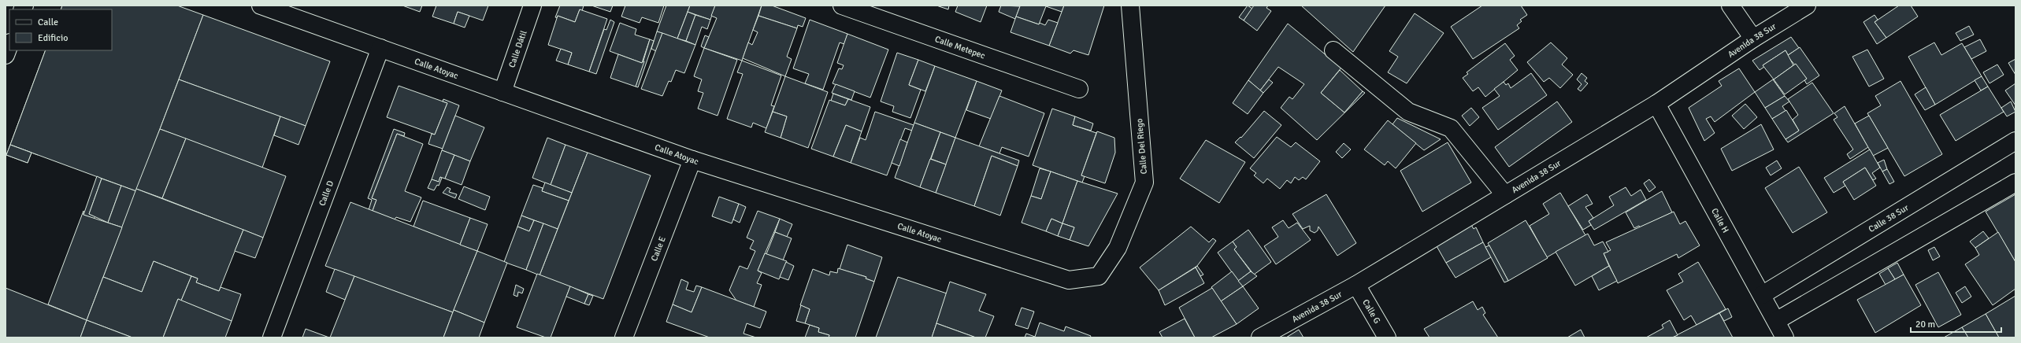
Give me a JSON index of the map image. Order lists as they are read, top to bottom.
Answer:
{
  "streets": {
    "street": [
      "Avenida 38 Sur",
      "Calle Metepec",
      "Calle Dátil",
      "Calle Atoyac",
      "Calle Del Riego",
      "Calle D",
      "Calle 38 Sur",
      "Calle H",
      "Calle E",
      "Calle G"
    ]
  },
  "crossings": [
    ["Avenida 38 Sur", "Calle H"],
    ["Avenida 38 Sur", "Calle G"],
    ["Calle Dátil", "Calle Atoyac"],
    ["Calle Atoyac", "Calle Del Riego"],
    ["Calle Atoyac", "Calle D"],
    ["Calle Atoyac", "Calle E"],
    ["Calle 38 Sur", "Calle H"]
  ],
  "legend": ["Calle", "Edificio"],
  "scale_bar": "20 m"
}
